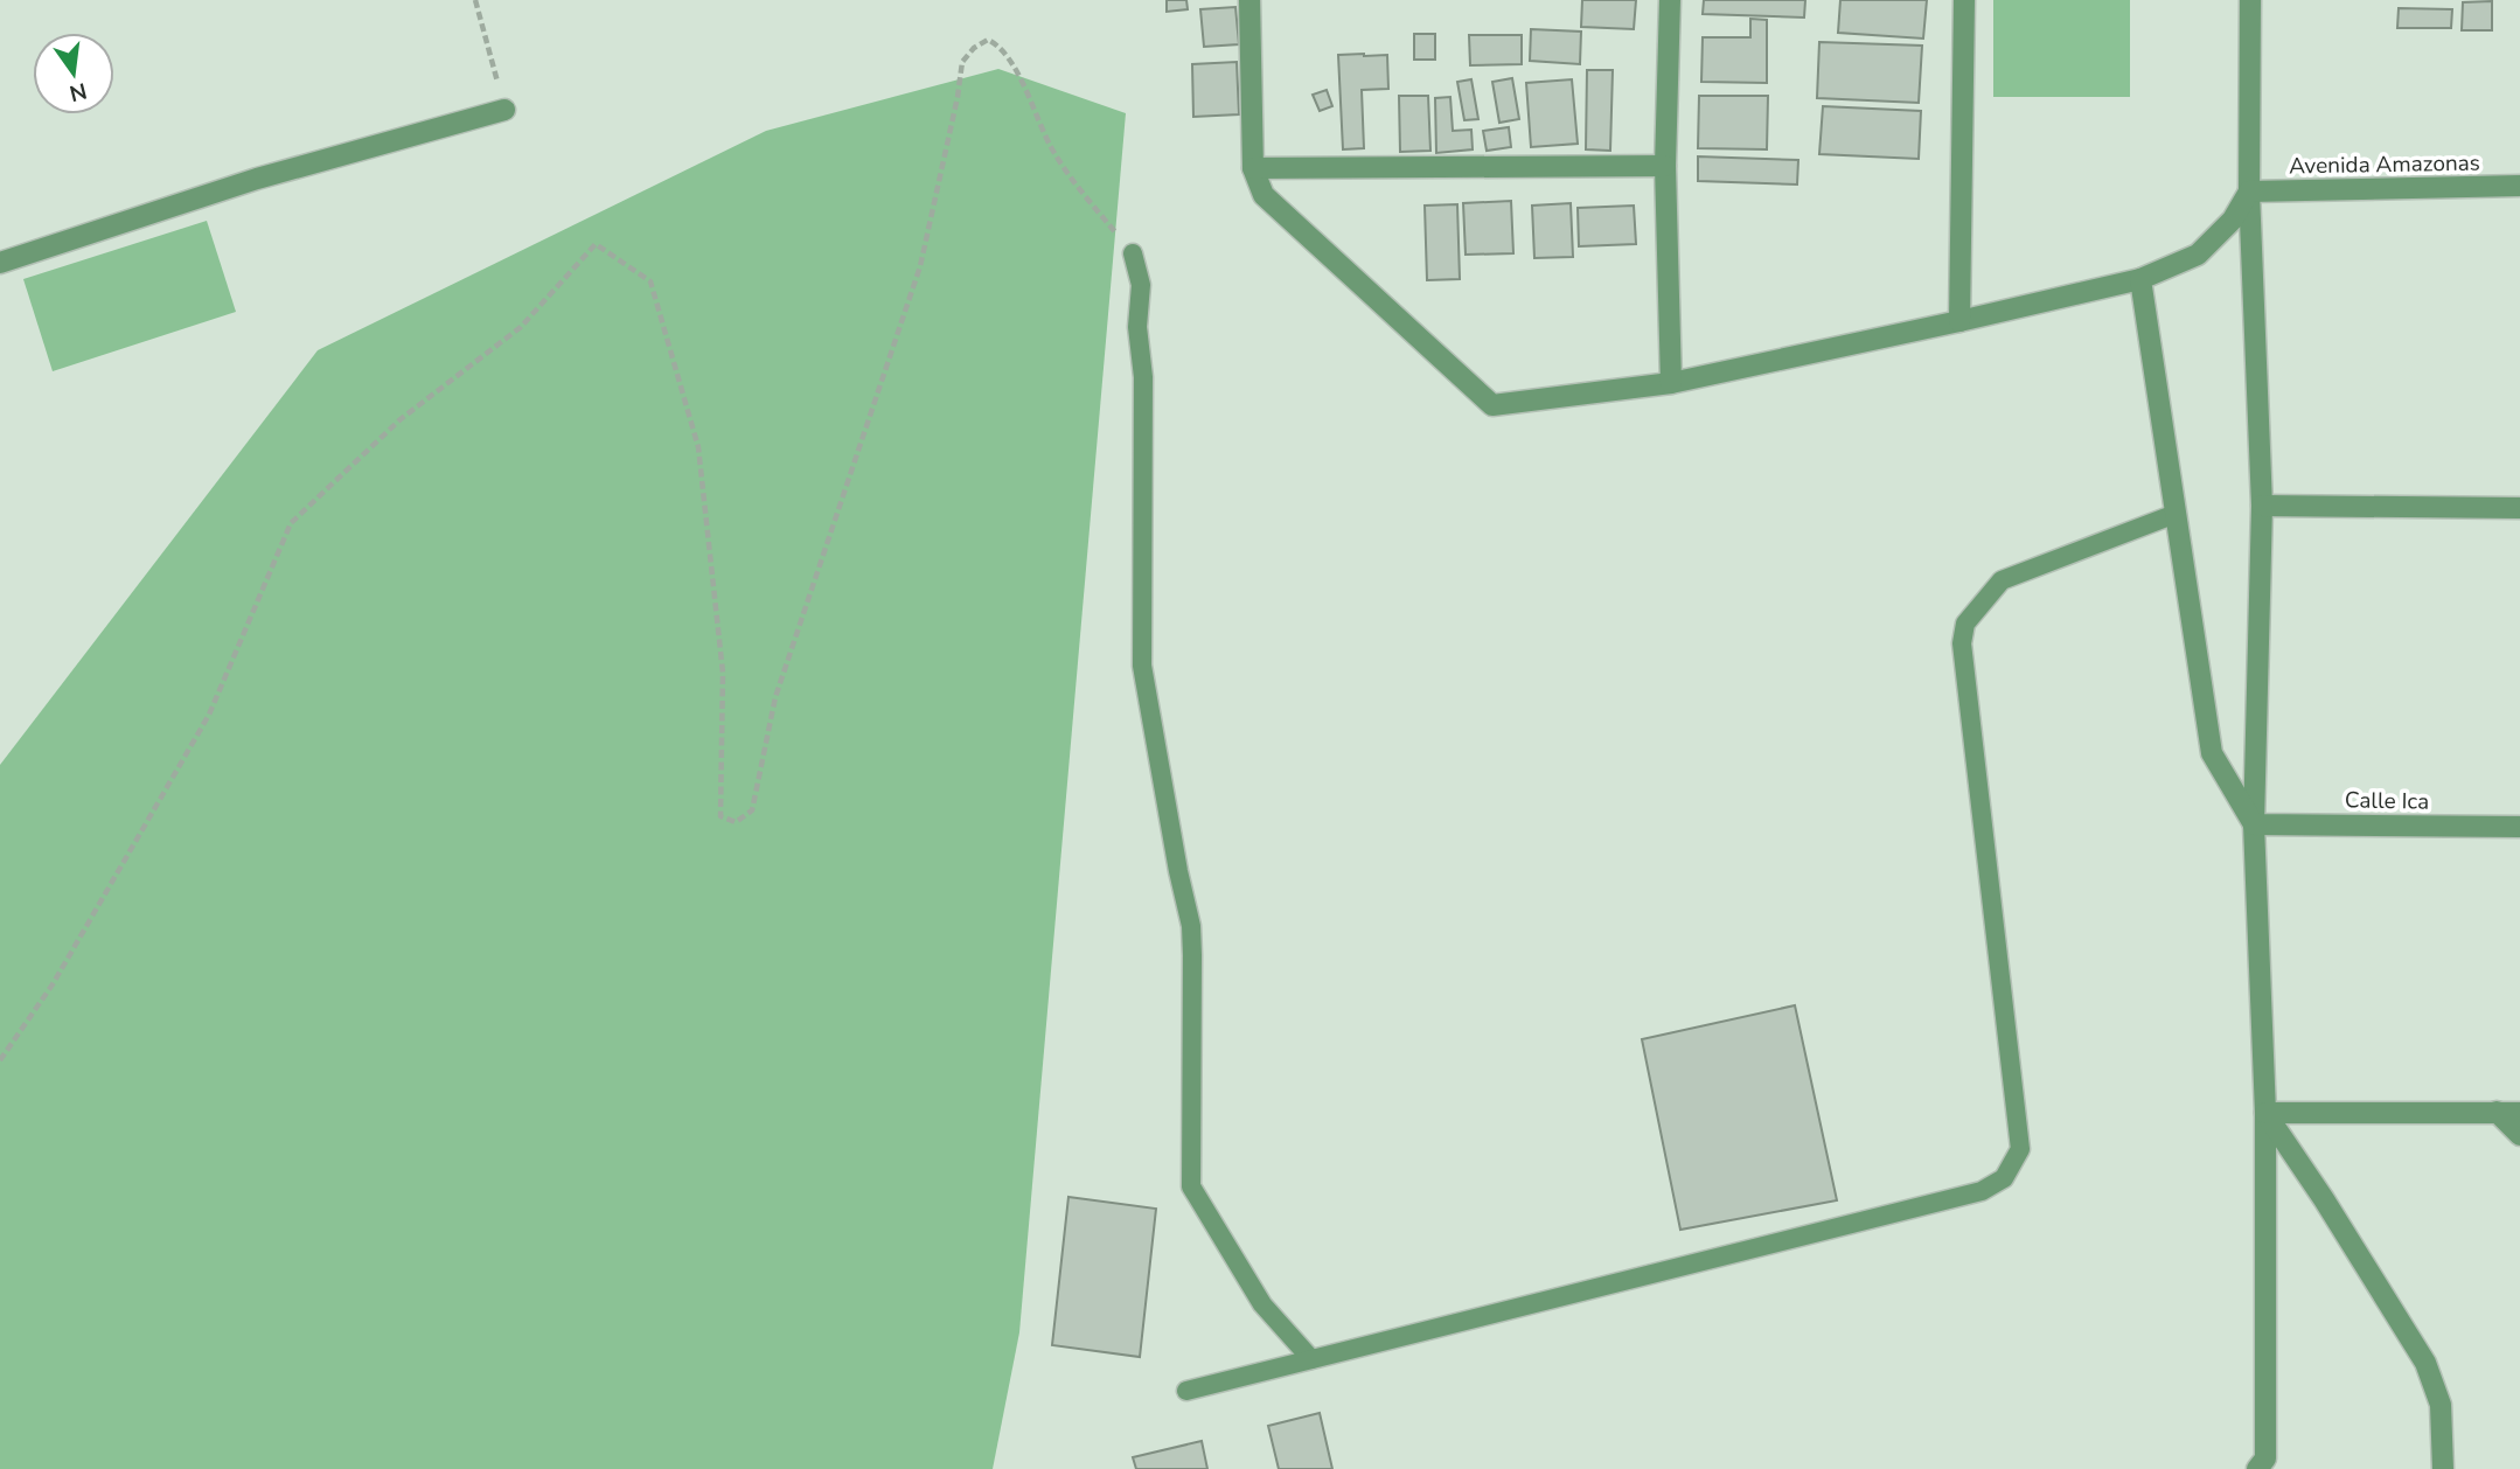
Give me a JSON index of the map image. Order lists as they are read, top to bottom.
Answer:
{
  "streets": {
    "street": ["Avenida Amazonas", "Calle Ica"]
  },
  "north": "bottom"
}
